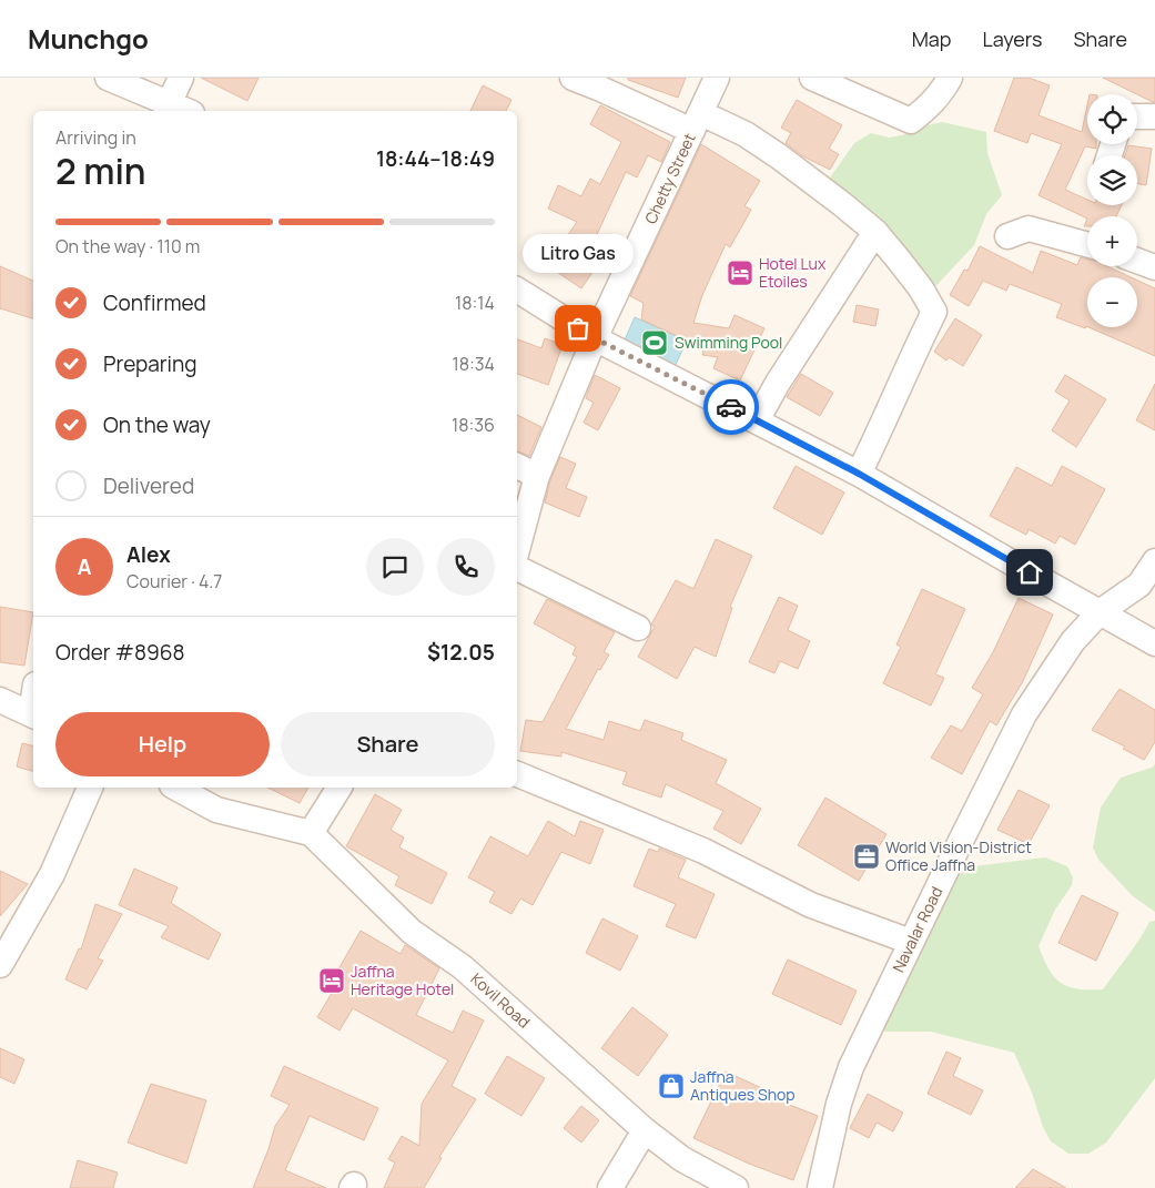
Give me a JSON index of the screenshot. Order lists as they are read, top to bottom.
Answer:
{
  "streets": {
    "street": ["Chetty Street", "Navalar Road", "Kovil Road"]
  },
  "places": {
    "hotel": ["Hotel Lux Etoiles", "Jaffna Heritage Hotel"],
    "other": ["Litro Gas"],
    "sports": ["Swimming Pool"],
    "office": ["World Vision-District Office Jaffna"],
    "shop": ["Jaffna Antiques Shop"]
  },
  "page": {
    "header": "Munchgo",
    "nav": ["Map", "Layers", "Share"],
    "map_buttons": ["+", "−"],
    "heading": ["2 min", "Arriving in", "18:44–18:49"],
    "panel": [
      "Alex",
      "Courier · 4.7",
      "Order #8968",
      "$12.05"
    ],
    "bar": "On the way · 110 m",
    "bubble": "Litro Gas",
    "list": [
      ["Confirmed", "18:14"],
      ["Preparing", "18:34"],
      ["On the way", "18:36"],
      "Delivered"
    ],
    "round": "A",
    "buttons": ["Help", "Share"]
  }
}
